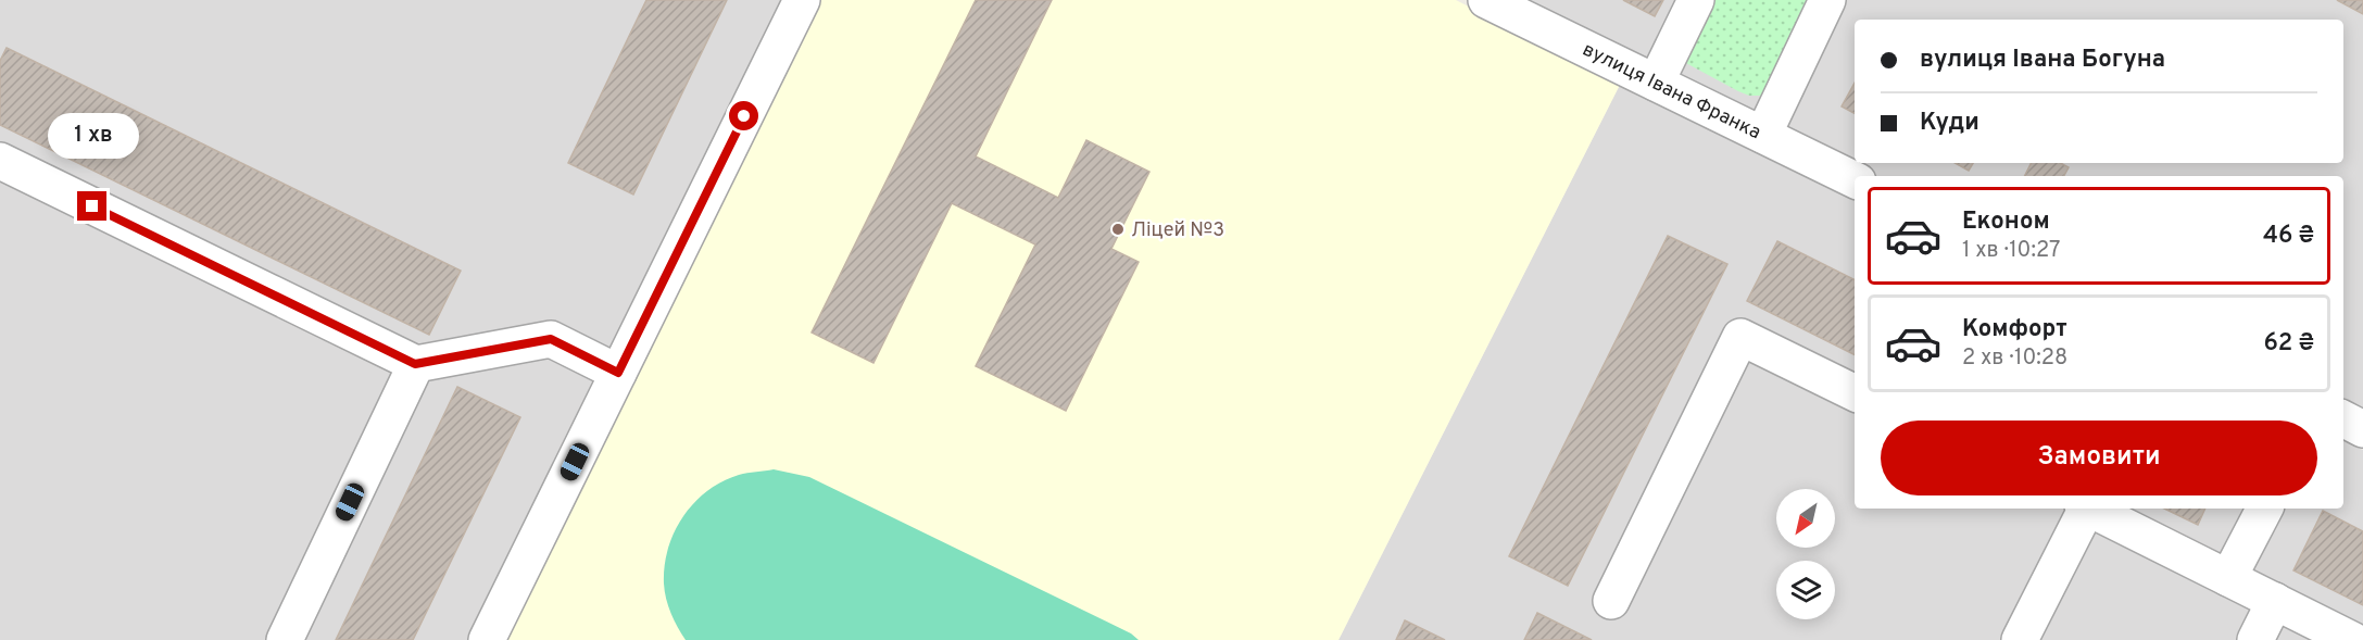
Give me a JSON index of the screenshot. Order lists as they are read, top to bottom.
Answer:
{
  "streets": {
    "street": ["вулиця Івана Франка"]
  },
  "places": ["Ліцей №3"],
  "north": "bottom left",
  "page": {
    "banner": ["вулиця Івана Богуна", "Куди"],
    "bubble": "1 хв",
    "list": [
      {
        "name": "Економ",
        "note": "1 хв · 10:27",
        "value": "46 ₴"
      },
      {
        "name": "Комфорт",
        "note": "2 хв · 10:28",
        "value": "62 ₴"
      }
    ],
    "buttons": "Замовити"
  }
}
